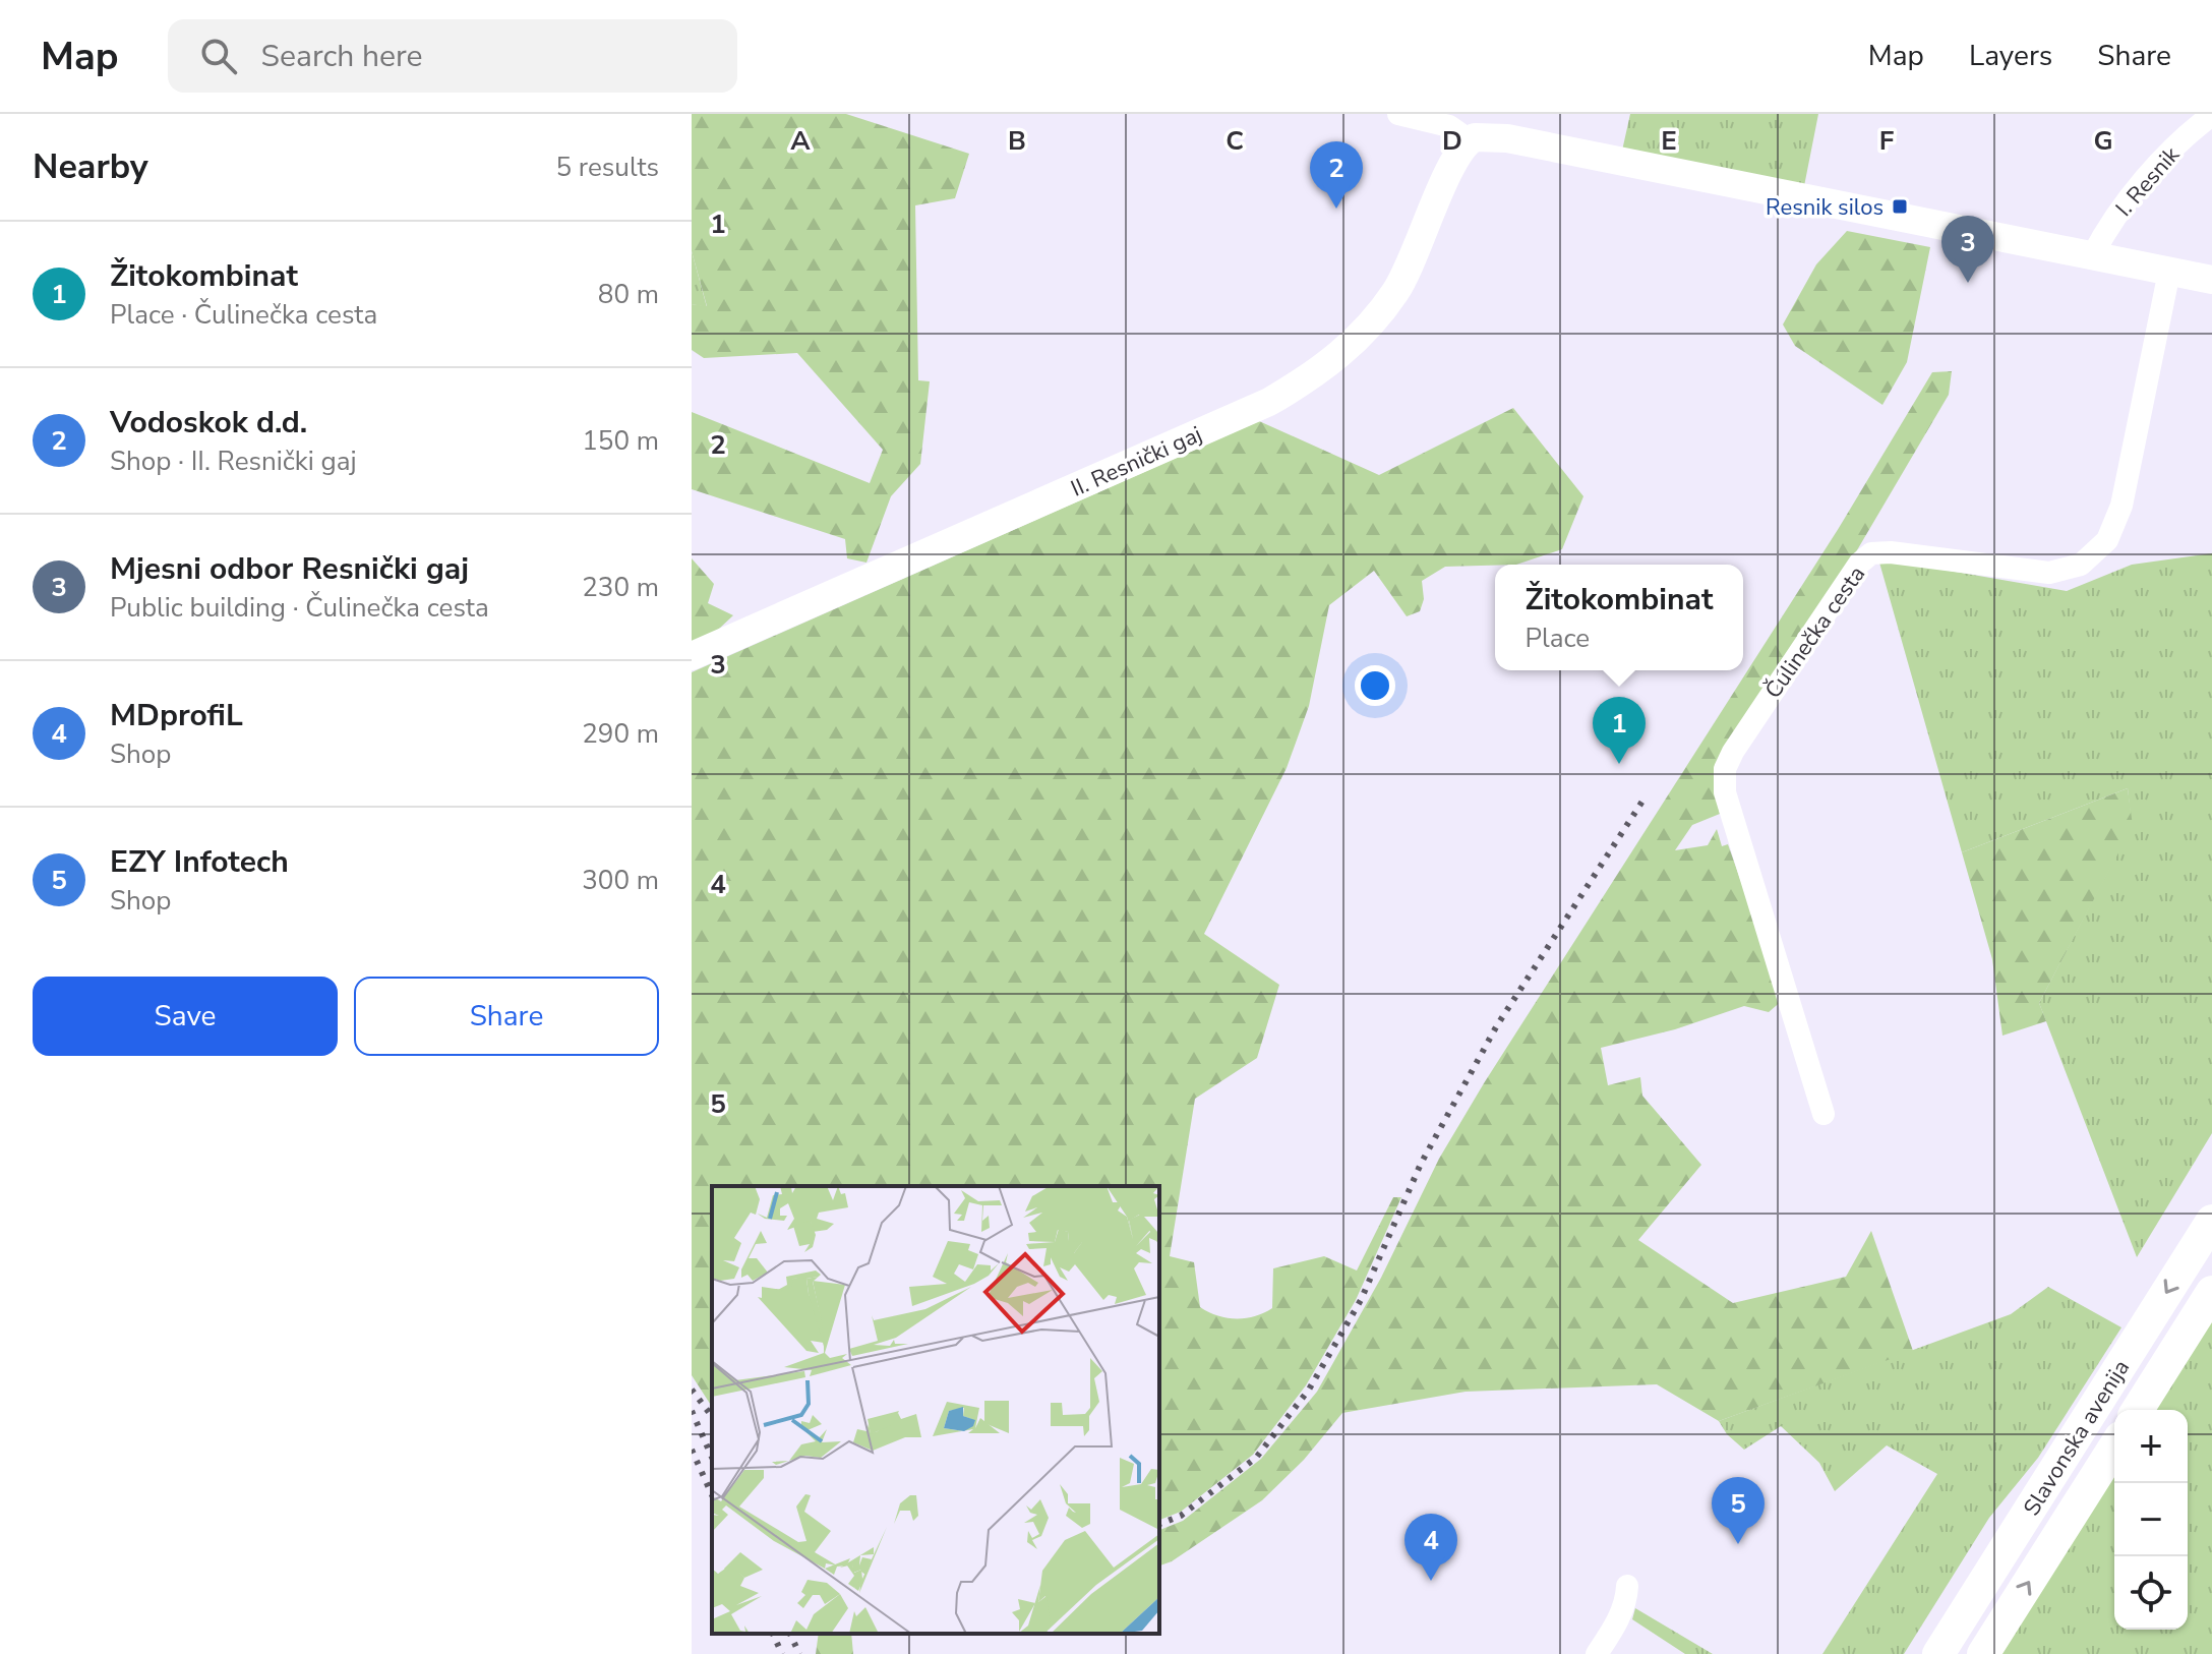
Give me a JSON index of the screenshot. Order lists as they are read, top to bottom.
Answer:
{
  "streets": {
    "main road": ["Slavonska avenija"],
    "street": ["I. Resnik", "II. Resnički gaj", "Čulinečka cesta"]
  },
  "places": {
    "transit": ["Resnik silos"]
  },
  "page": {
    "header": "Map",
    "search": "Search here",
    "nav": ["Map", "Layers", "Share"],
    "heading": ["Nearby", "5 results"],
    "pins": [
      "2",
      "3",
      "1",
      "5",
      "4"
    ],
    "list": [
      {
        "mark": "1",
        "name": "Žitokombinat",
        "note": "Place · Čulinečka cesta",
        "value": "80 m"
      },
      {
        "mark": "2",
        "name": "Vodoskok d.d.",
        "note": "Shop · II. Resnički gaj",
        "value": "150 m"
      },
      {
        "mark": "3",
        "name": "Mjesni odbor Resnički gaj",
        "note": "Public building · Čulinečka cesta",
        "value": "230 m"
      },
      {
        "mark": "4",
        "name": "MDprofiL",
        "note": "Shop",
        "value": "290 m"
      },
      {
        "mark": "5",
        "name": "EZY Infotech",
        "note": "Shop",
        "value": "300 m"
      }
    ],
    "popup": ["Žitokombinat", "Place"],
    "buttons": ["Save", "Share"],
    "map_buttons": ["+", "−"]
  },
  "grid": {
    "columns": [
      "A",
      "B",
      "C",
      "D",
      "E",
      "F",
      "G"
    ],
    "rows": [
      "1",
      "2",
      "3",
      "4",
      "5"
    ]
  }
}
